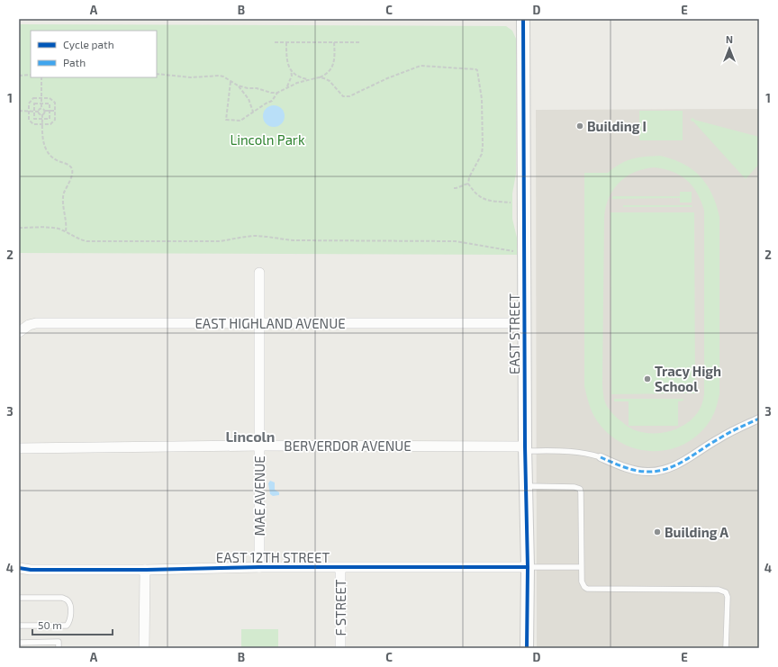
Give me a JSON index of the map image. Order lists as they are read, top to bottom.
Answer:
{
  "streets": {
    "street": [
      "EAST HIGHLAND AVENUE",
      "EAST STREET",
      "BERVERDOR AVENUE",
      "MAE AVENUE",
      "EAST 12TH STREET",
      "F STREET"
    ]
  },
  "crossings": [
    ["EAST HIGHLAND AVENUE", "EAST STREET"],
    ["EAST HIGHLAND AVENUE", "MAE AVENUE"],
    ["EAST STREET", "BERVERDOR AVENUE"],
    ["EAST STREET", "EAST 12TH STREET"],
    ["BERVERDOR AVENUE", "MAE AVENUE"],
    ["MAE AVENUE", "EAST 12TH STREET"],
    ["EAST 12TH STREET", "F STREET"]
  ],
  "districts": ["Lincoln"],
  "parks": ["Lincoln Park"],
  "places": ["Building I", "Tracy High School", "Building A"],
  "legend": ["Cycle path", "Path"],
  "scale_bar": "50 m",
  "north": "top",
  "grid": {
    "columns": [
      "A",
      "B",
      "C",
      "D",
      "E"
    ],
    "rows": [
      "1",
      "2",
      "3",
      "4"
    ]
  }
}
